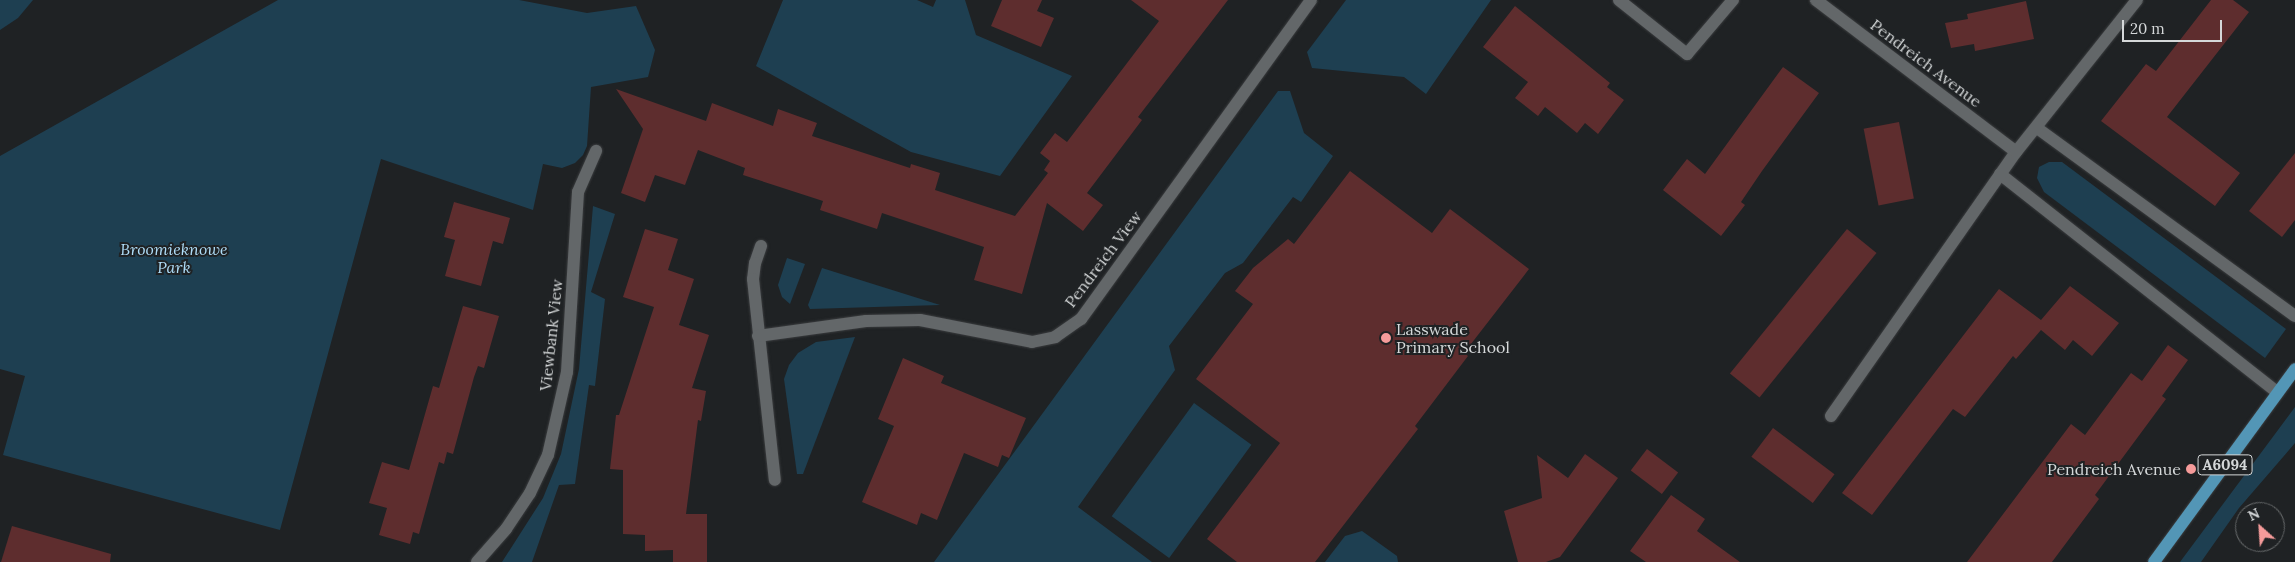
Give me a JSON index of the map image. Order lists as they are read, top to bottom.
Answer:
{
  "streets": {
    "main road": ["A6094"],
    "street": ["Pendreich Avenue", "Pendreich View", "Viewbank View"]
  },
  "parks": ["Broomieknowe Park"],
  "places": ["Lasswade Primary School", "Pendreich Avenue"],
  "scale_bar": "20 m",
  "north": "top left"
}
